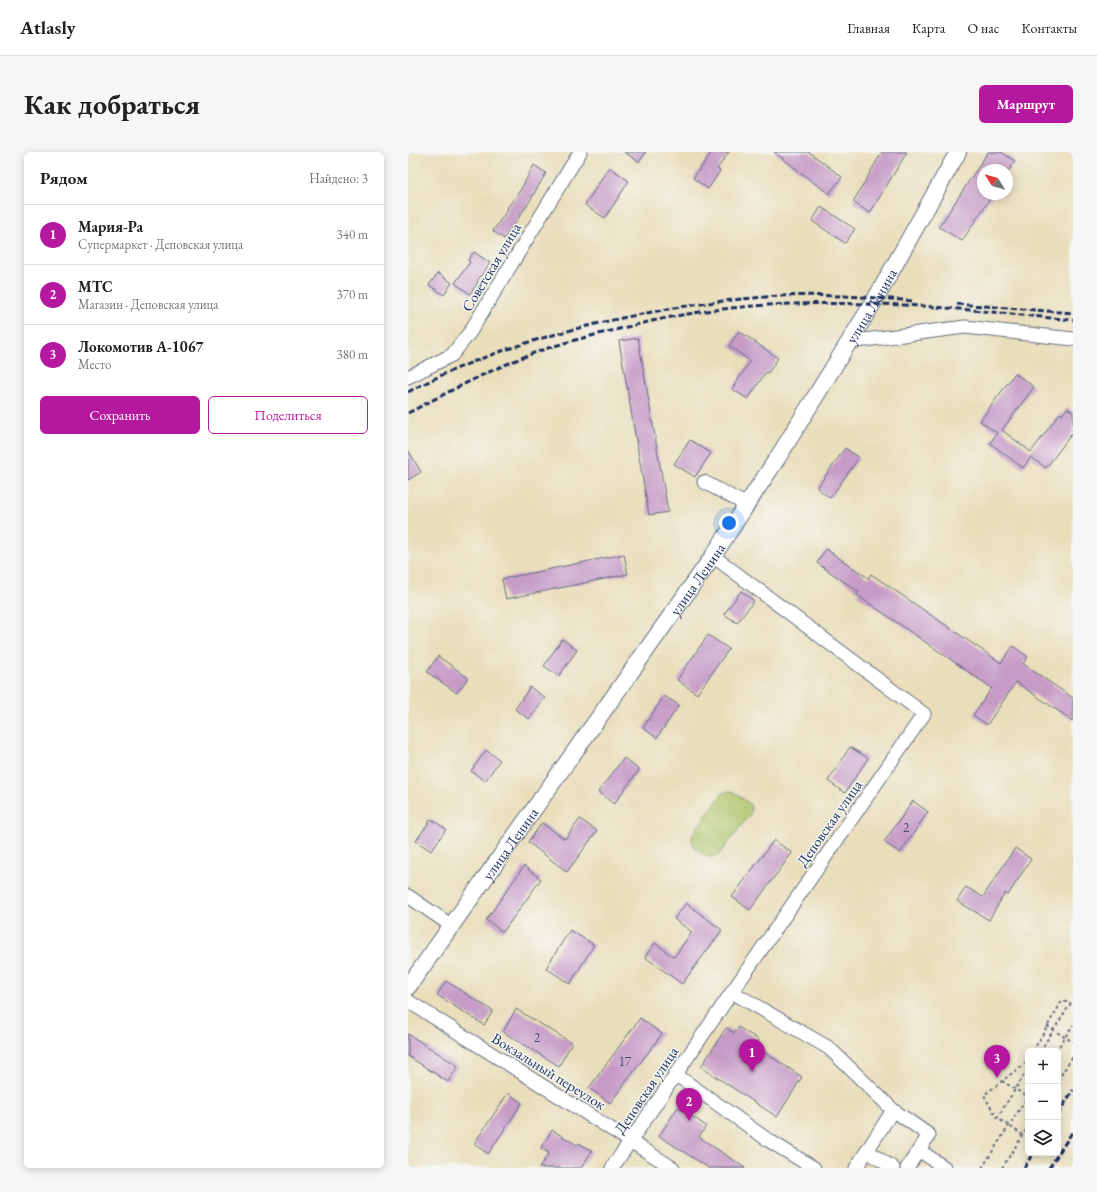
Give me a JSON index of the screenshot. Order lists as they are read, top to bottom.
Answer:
{
  "streets": {
    "main road": ["улица Ленина"],
    "street": ["Советская улица", "Деповская улица", "Вокзальный переулок"]
  },
  "crossings": [
    ["улица Ленина", "Деповская улица"],
    ["Деповская улица", "Вокзальный переулок"]
  ],
  "house_numbers": ["2", "2", "17"],
  "north": "top left",
  "page": {
    "header": "Atlasly",
    "nav": [
      "Главная",
      "Карта",
      "О нас",
      "Контакты"
    ],
    "buttons": [
      "Маршрут",
      ["Сохранить", "Поделиться"]
    ],
    "title": "Как добраться",
    "heading": ["Рядом", "Найдено: 3"],
    "list": [
      {
        "mark": "1",
        "name": "Мария-Ра",
        "note": "Супермаркет · Деповская улица",
        "value": "340 m"
      },
      {
        "mark": "2",
        "name": "МТС",
        "note": "Магазин · Деповская улица",
        "value": "370 m"
      },
      {
        "mark": "3",
        "name": "Локомотив А-1067",
        "note": "Место",
        "value": "380 m"
      }
    ],
    "pins": ["1", "3", "2"],
    "map_buttons": ["+", "−"]
  }
}
